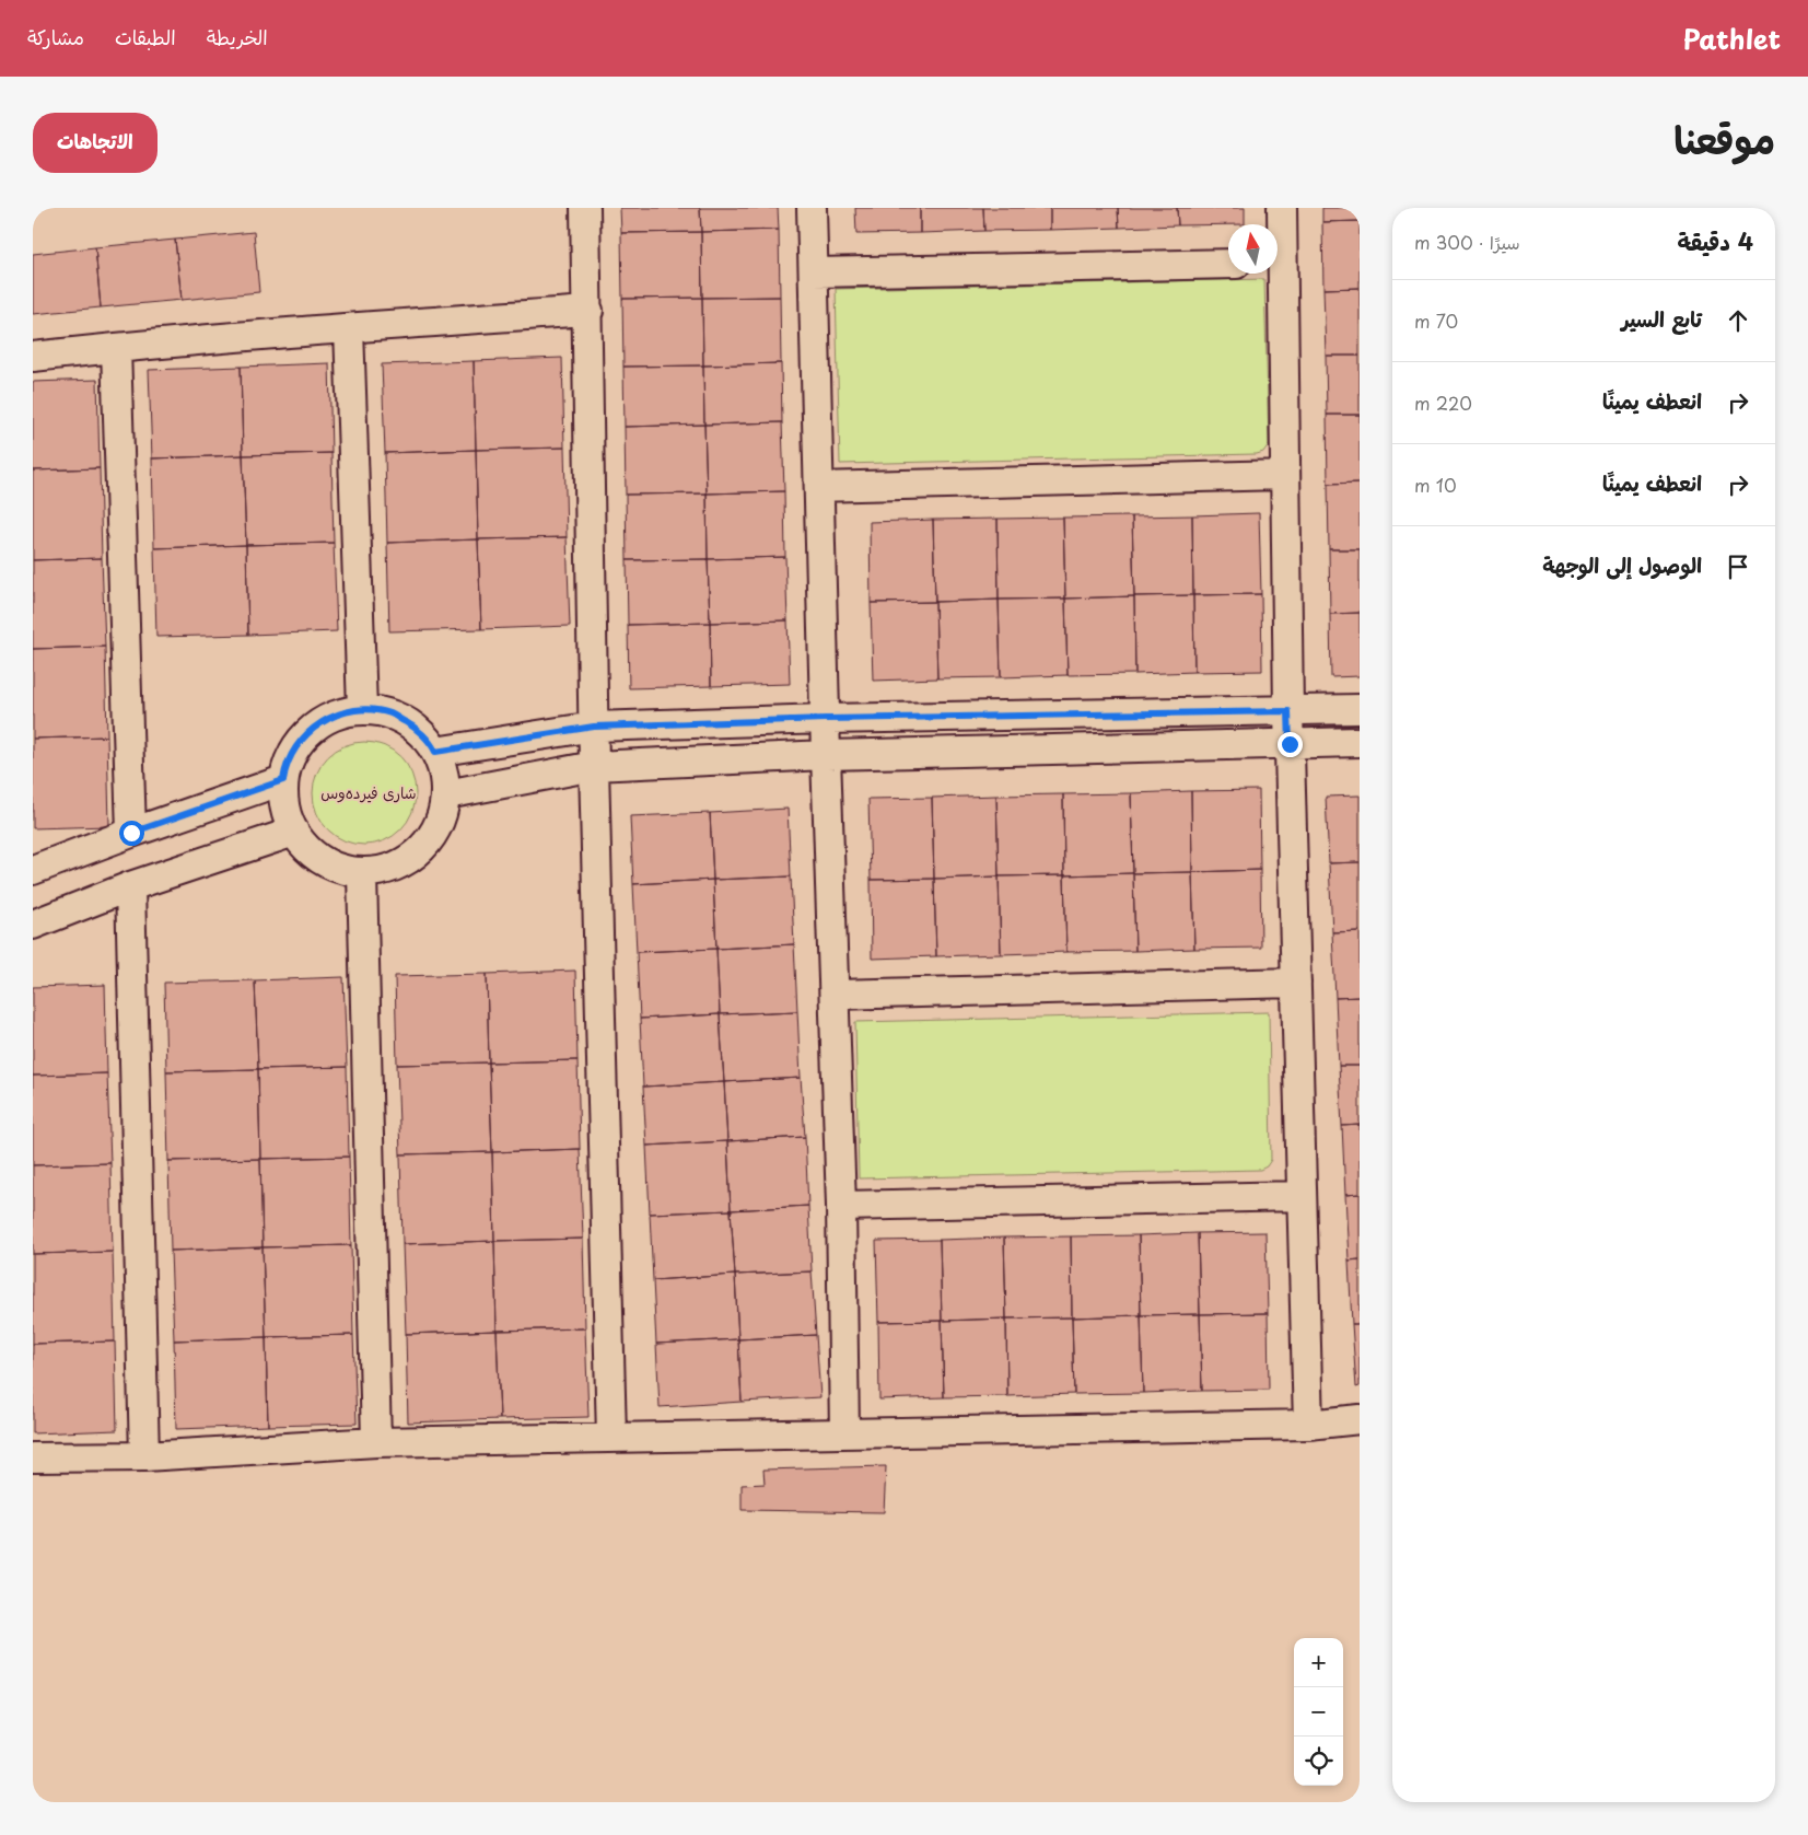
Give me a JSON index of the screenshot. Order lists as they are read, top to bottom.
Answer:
{
  "districts": ["شاری فیردەوس"],
  "north": "top",
  "page": {
    "header": "Pathlet",
    "nav": ["الخريطة", "الطبقات", "مشاركة"],
    "title": "موقعنا",
    "buttons": "الاتجاهات",
    "heading": ["4 دقيقة", "سيرًا · 300 m"],
    "list": [
      ["تابع السير", "70 m"],
      ["انعطف يمينًا", "220 m"],
      ["انعطف يمينًا", "10 m"],
      "الوصول إلى الوجهة"
    ],
    "map_buttons": ["+", "−"]
  }
}
